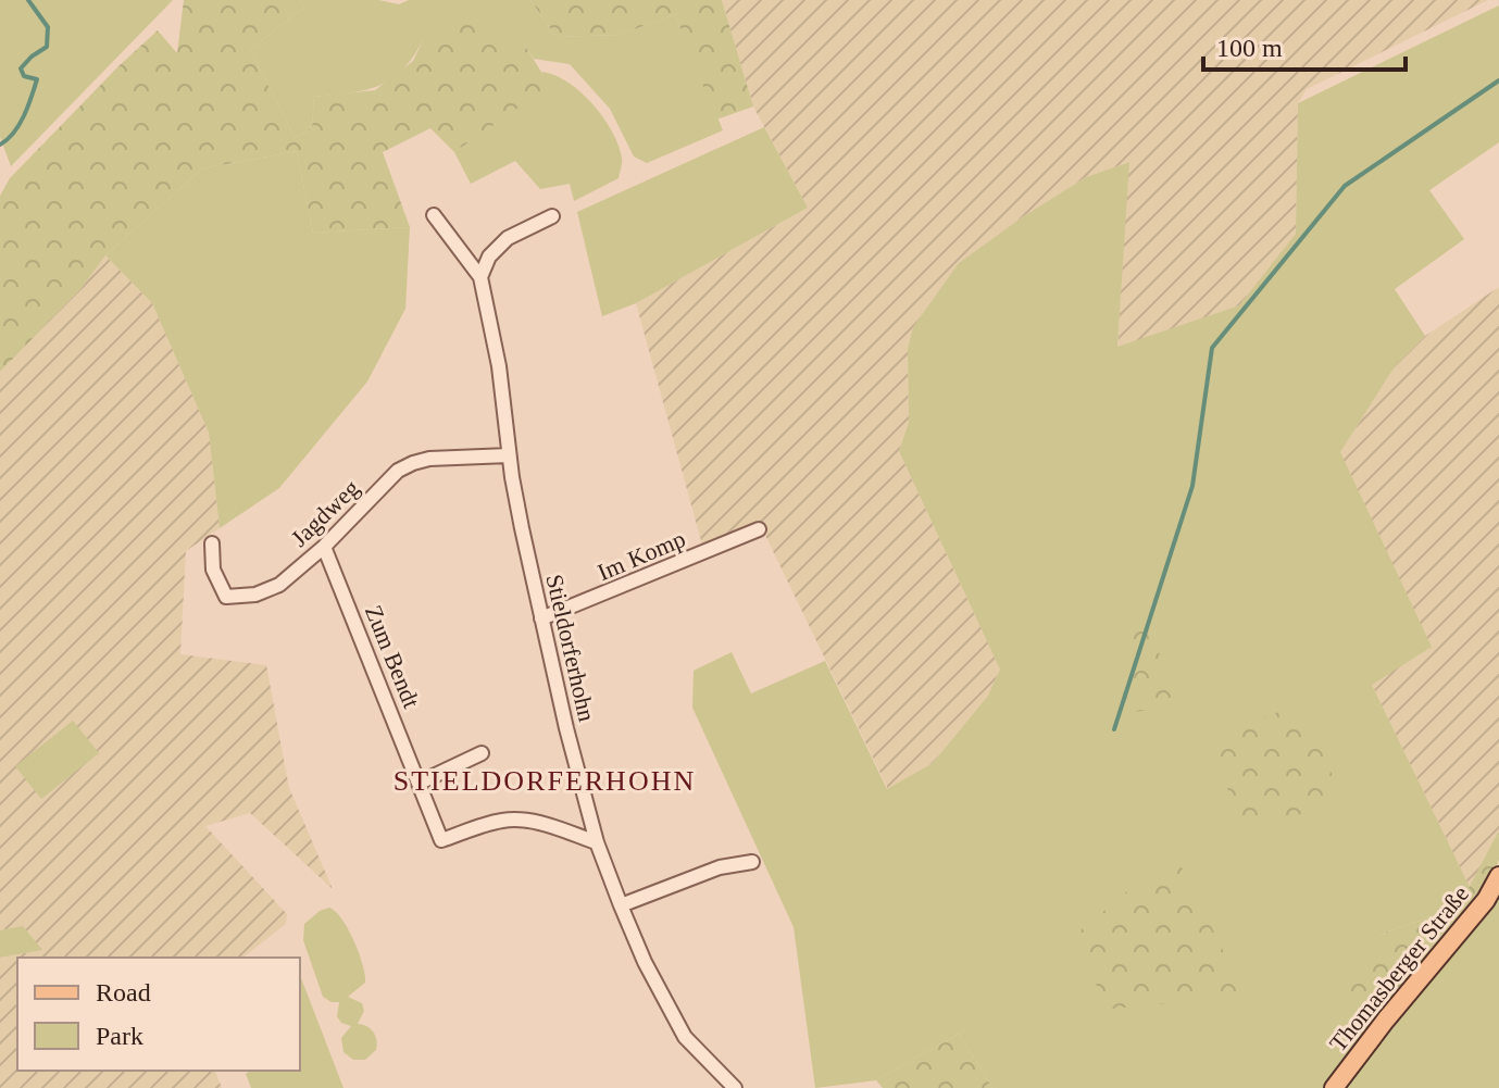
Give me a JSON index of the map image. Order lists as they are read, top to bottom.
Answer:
{
  "streets": {
    "main road": ["Thomasberger Straße"],
    "street": [
      "Jagdweg",
      "Im Komp",
      "Stieldorferhohn",
      "Zum Bendt"
    ]
  },
  "crossings": [
    ["Jagdweg", "Stieldorferhohn"],
    ["Jagdweg", "Zum Bendt"],
    ["Im Komp", "Stieldorferhohn"],
    ["Stieldorferhohn", "Zum Bendt"]
  ],
  "districts": ["STIELDORFERHOHN"],
  "legend": ["Road", "Park"],
  "scale_bar": "100 m"
}
